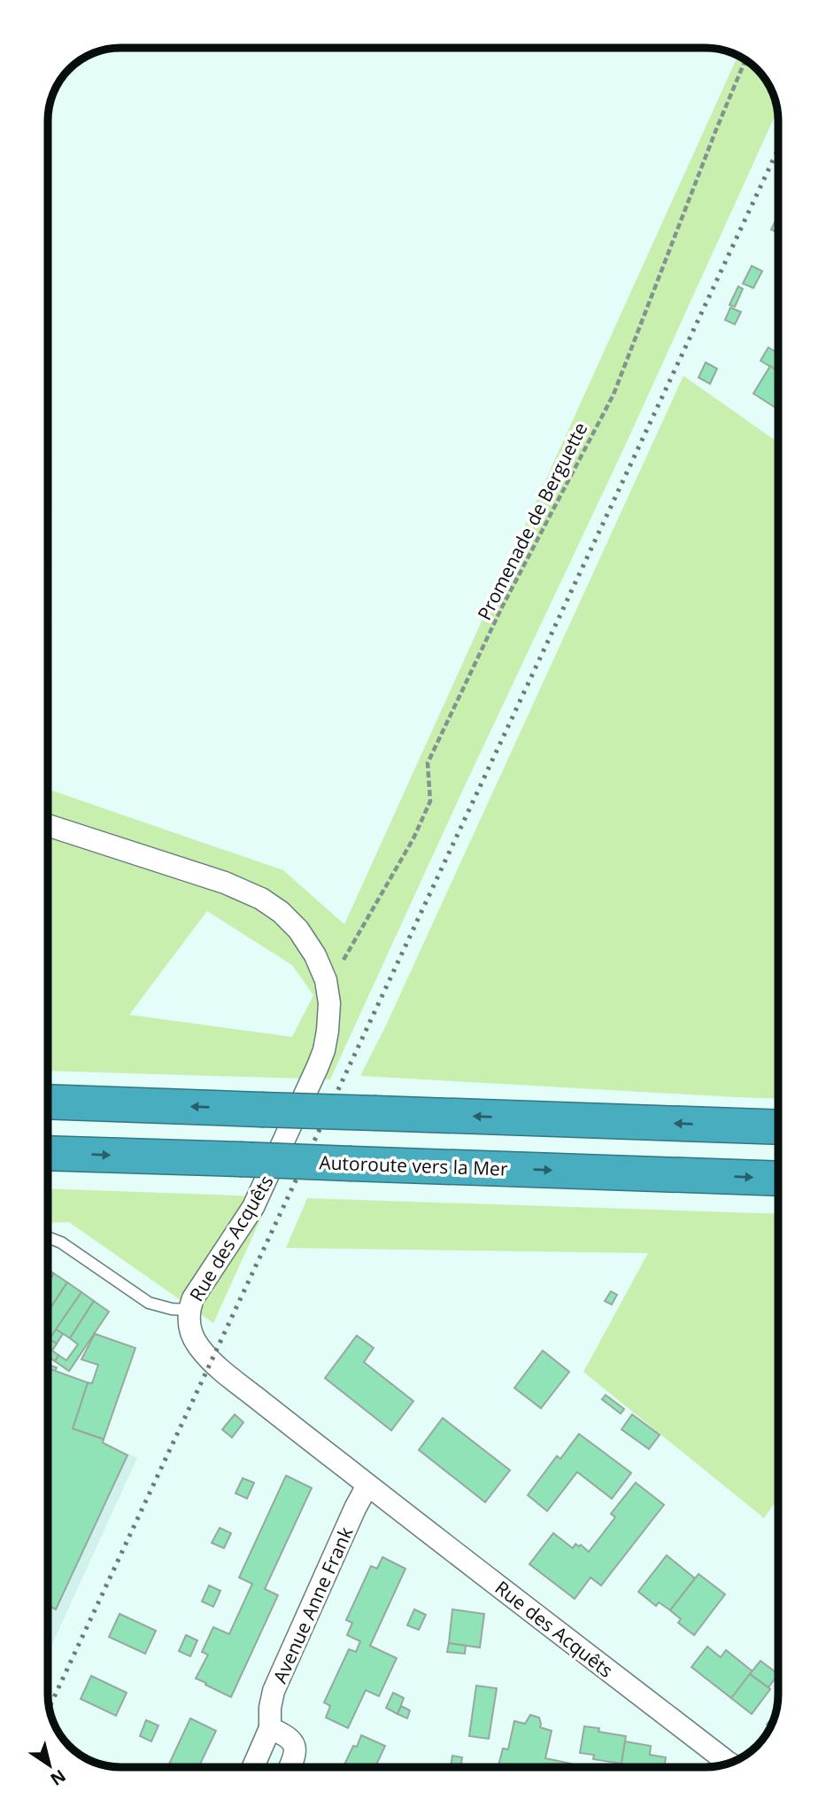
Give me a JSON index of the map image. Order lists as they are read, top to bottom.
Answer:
{
  "streets": {
    "highway": ["Autoroute vers la Mer"],
    "street": ["Rue des Acquêts", "Avenue Anne Frank"],
    "path": ["Promenade de Berguette"]
  },
  "crossings": [
    ["Promenade de Berguette", "Rue des Acquêts"],
    ["Rue des Acquêts", "Avenue Anne Frank"]
  ],
  "north": "bottom right"
}
